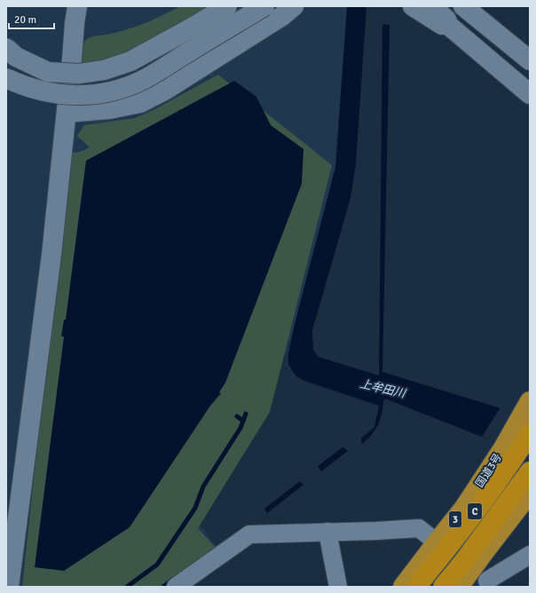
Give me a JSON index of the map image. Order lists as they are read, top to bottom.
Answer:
{
  "streets": {
    "highway": ["国道3号", "C", "3"]
  },
  "water": ["上牟田川"],
  "scale_bar": "20 m"
}
